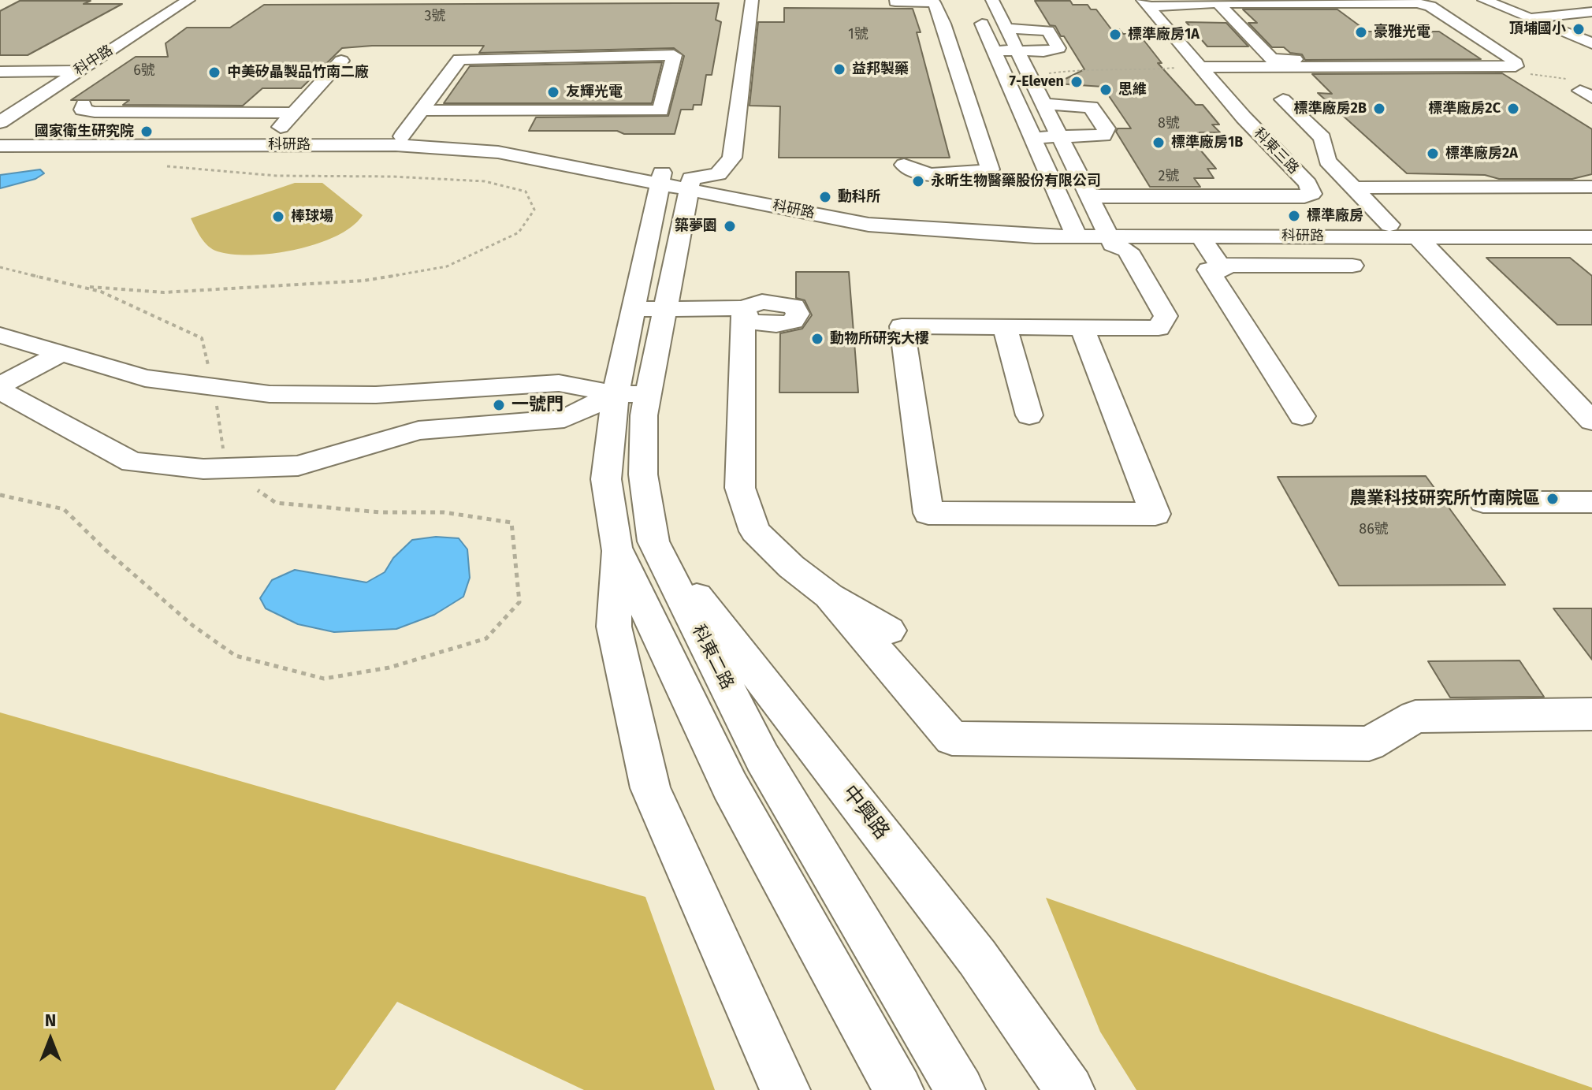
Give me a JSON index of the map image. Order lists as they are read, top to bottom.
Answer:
{
  "streets": {
    "street": [
      "科中路",
      "科研路",
      "科東三路",
      "科東二路",
      "中興路"
    ]
  },
  "crossings": [
    ["科研路", "科東二路"],
    ["科東二路", "中興路"]
  ],
  "places": [
    "頂埔國小",
    "豪雅光電",
    "標準廠房1A",
    "益邦製藥",
    "中美矽晶製品竹南二廠",
    "7-Eleven",
    "思維",
    "友輝光電",
    "標準廠房2B",
    "標準廠房2C",
    "國家衛生研究院",
    "標準廠房1B",
    "標準廠房2A",
    "永昕生物醫藥股份有限公司",
    "動科所",
    "標準廠房",
    "棒球場",
    "築夢園",
    "動物所研究大樓",
    "一號門",
    "農業科技研究所竹南院區"
  ],
  "house_numbers": [
    "3號",
    "1號",
    "6號",
    "8號",
    "2號",
    "86號"
  ],
  "north": "top"
}
